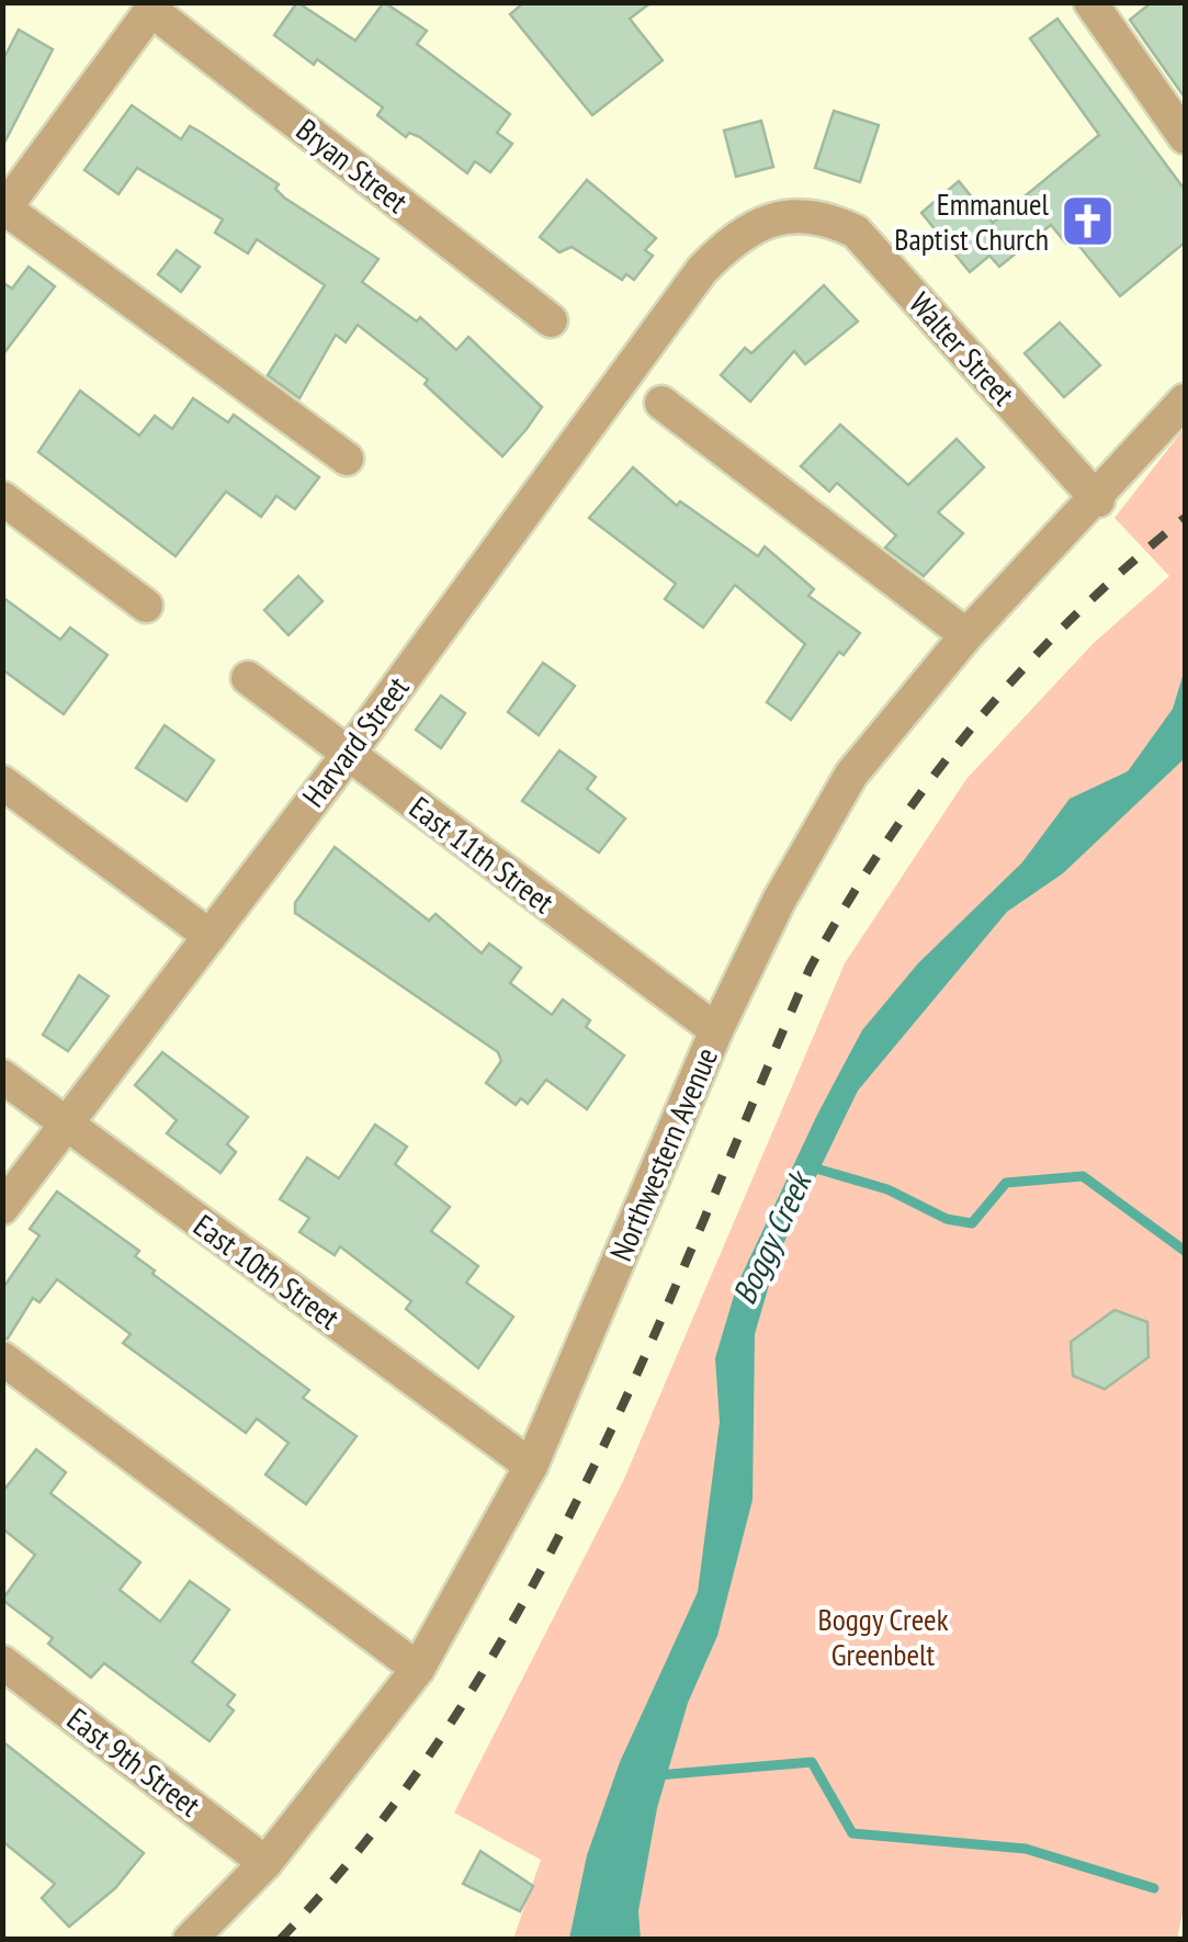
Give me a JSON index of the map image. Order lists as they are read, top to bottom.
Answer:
{
  "streets": {
    "street": [
      "Bryan Street",
      "Walter Street",
      "Harvard Street",
      "East 11th Street",
      "Northwestern Avenue",
      "East 10th Street",
      "East 9th Street"
    ]
  },
  "crossings": [
    ["Walter Street", "Harvard Street"],
    ["Walter Street", "Northwestern Avenue"],
    ["Harvard Street", "East 11th Street"],
    ["Harvard Street", "East 10th Street"],
    ["East 11th Street", "Northwestern Avenue"],
    ["Northwestern Avenue", "East 10th Street"],
    ["Northwestern Avenue", "East 9th Street"]
  ],
  "water": ["Boggy Creek"],
  "parks": ["Boggy Creek Greenbelt"],
  "places": {
    "church": ["Emmanuel Baptist Church"]
  }
}
